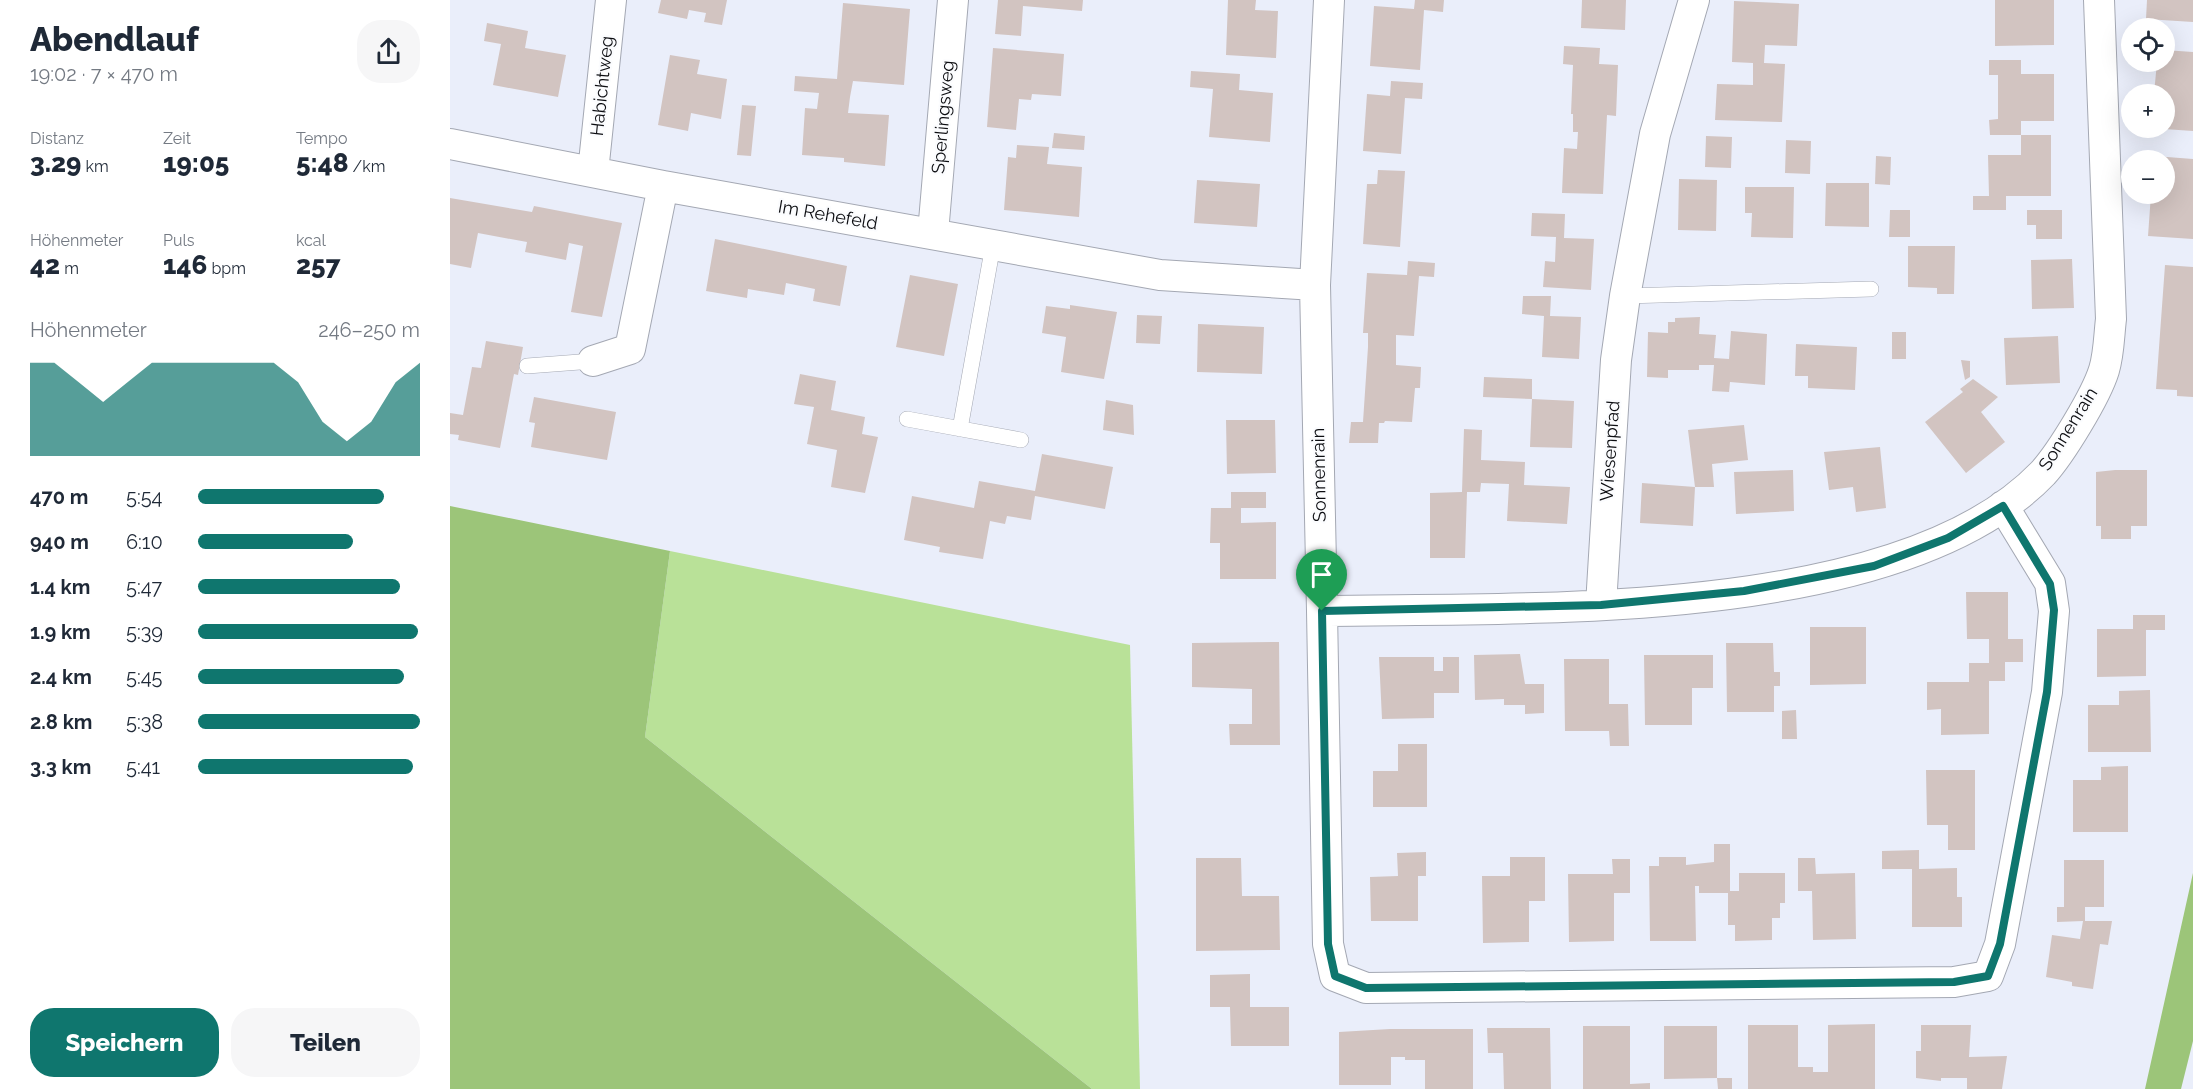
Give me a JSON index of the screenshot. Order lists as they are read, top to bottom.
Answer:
{
  "streets": {
    "street": [
      "Habichtweg",
      "Sperlingsweg",
      "Im Rehefeld",
      "Sonnenrain",
      "Wiesenpfad"
    ]
  },
  "crossings": [
    ["Habichtweg", "Im Rehefeld"],
    ["Sperlingsweg", "Im Rehefeld"],
    ["Im Rehefeld", "Sonnenrain"],
    ["Sonnenrain", "Wiesenpfad"]
  ],
  "page": {
    "heading": ["Abendlauf", "19:02 · 7 × 470 m"],
    "map_buttons": ["+", "−"],
    "stats": [
      ["Distanz", "3.29 km"],
      ["Zeit", "19:05"],
      ["Tempo", "5:48 /km"],
      ["Höhenmeter", "42 m"],
      ["Puls", "146 bpm"],
      ["kcal", "257"]
    ],
    "chart": ["Höhenmeter", "246–250 m"],
    "list": [
      {
        "name": "470 m",
        "note": "5:54"
      },
      {
        "name": "940 m",
        "note": "6:10"
      },
      {
        "name": "1.4 km",
        "note": "5:47"
      },
      {
        "name": "1.9 km",
        "note": "5:39"
      },
      {
        "name": "2.4 km",
        "note": "5:45"
      },
      {
        "name": "2.8 km",
        "note": "5:38"
      },
      {
        "name": "3.3 km",
        "note": "5:41"
      }
    ],
    "buttons": ["Speichern", "Teilen"]
  }
}
